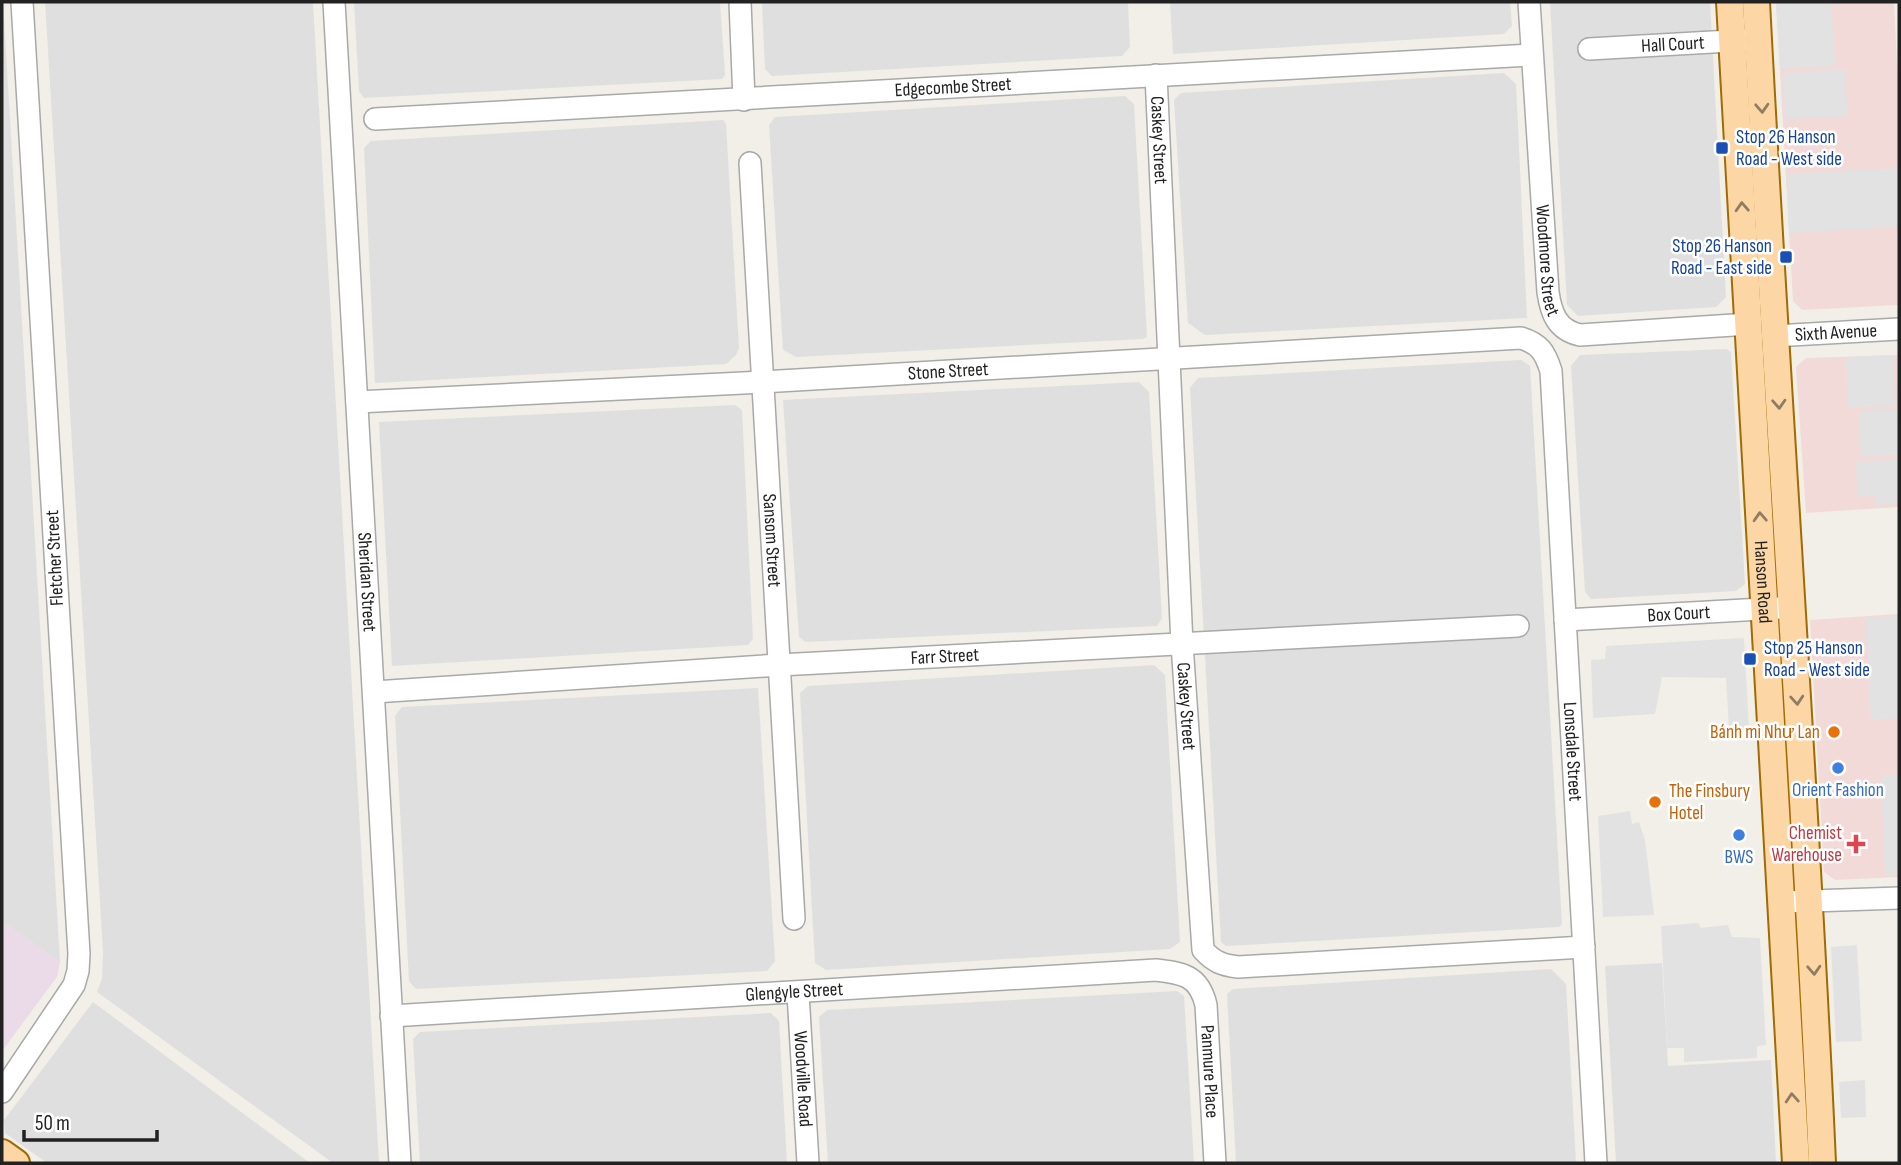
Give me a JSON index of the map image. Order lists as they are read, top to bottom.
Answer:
{
  "streets": {
    "main road": ["Hanson Road"],
    "street": [
      "Hall Court",
      "Edgecombe Street",
      "Caskey Street",
      "Woodmore Street",
      "Sixth Avenue",
      "Stone Street",
      "Sansom Street",
      "Fletcher Street",
      "Sheridan Street",
      "Box Court",
      "Farr Street",
      "Lonsdale Street",
      "Glengyle Street",
      "Panmure Place",
      "Woodville Road"
    ]
  },
  "crossings": [
    ["Hall Court", "Hanson Road"],
    ["Edgecombe Street", "Caskey Street"],
    ["Edgecombe Street", "Woodmore Street"],
    ["Caskey Street", "Stone Street"],
    ["Caskey Street", "Farr Street"],
    ["Caskey Street", "Lonsdale Street"],
    ["Woodmore Street", "Hanson Road"],
    ["Sixth Avenue", "Hanson Road"],
    ["Stone Street", "Sansom Street"],
    ["Stone Street", "Sheridan Street"],
    ["Stone Street", "Lonsdale Street"],
    ["Sansom Street", "Farr Street"],
    ["Sheridan Street", "Farr Street"],
    ["Sheridan Street", "Glengyle Street"],
    ["Hanson Road", "Box Court"],
    ["Box Court", "Lonsdale Street"],
    ["Glengyle Street", "Panmure Place"],
    ["Glengyle Street", "Woodville Road"]
  ],
  "places": {
    "transit": ["Stop 26 Hanson Road - West side", "Stop 26 Hanson Road - East side", "Stop 25 Hanson Road - West side"],
    "other": [
      "Bánh mì Như Lan",
      "Orient Fashion",
      "The Finsbury Hotel",
      "BWS"
    ],
    "health": ["Chemist Warehouse"]
  },
  "scale_bar": "50 m"
}
